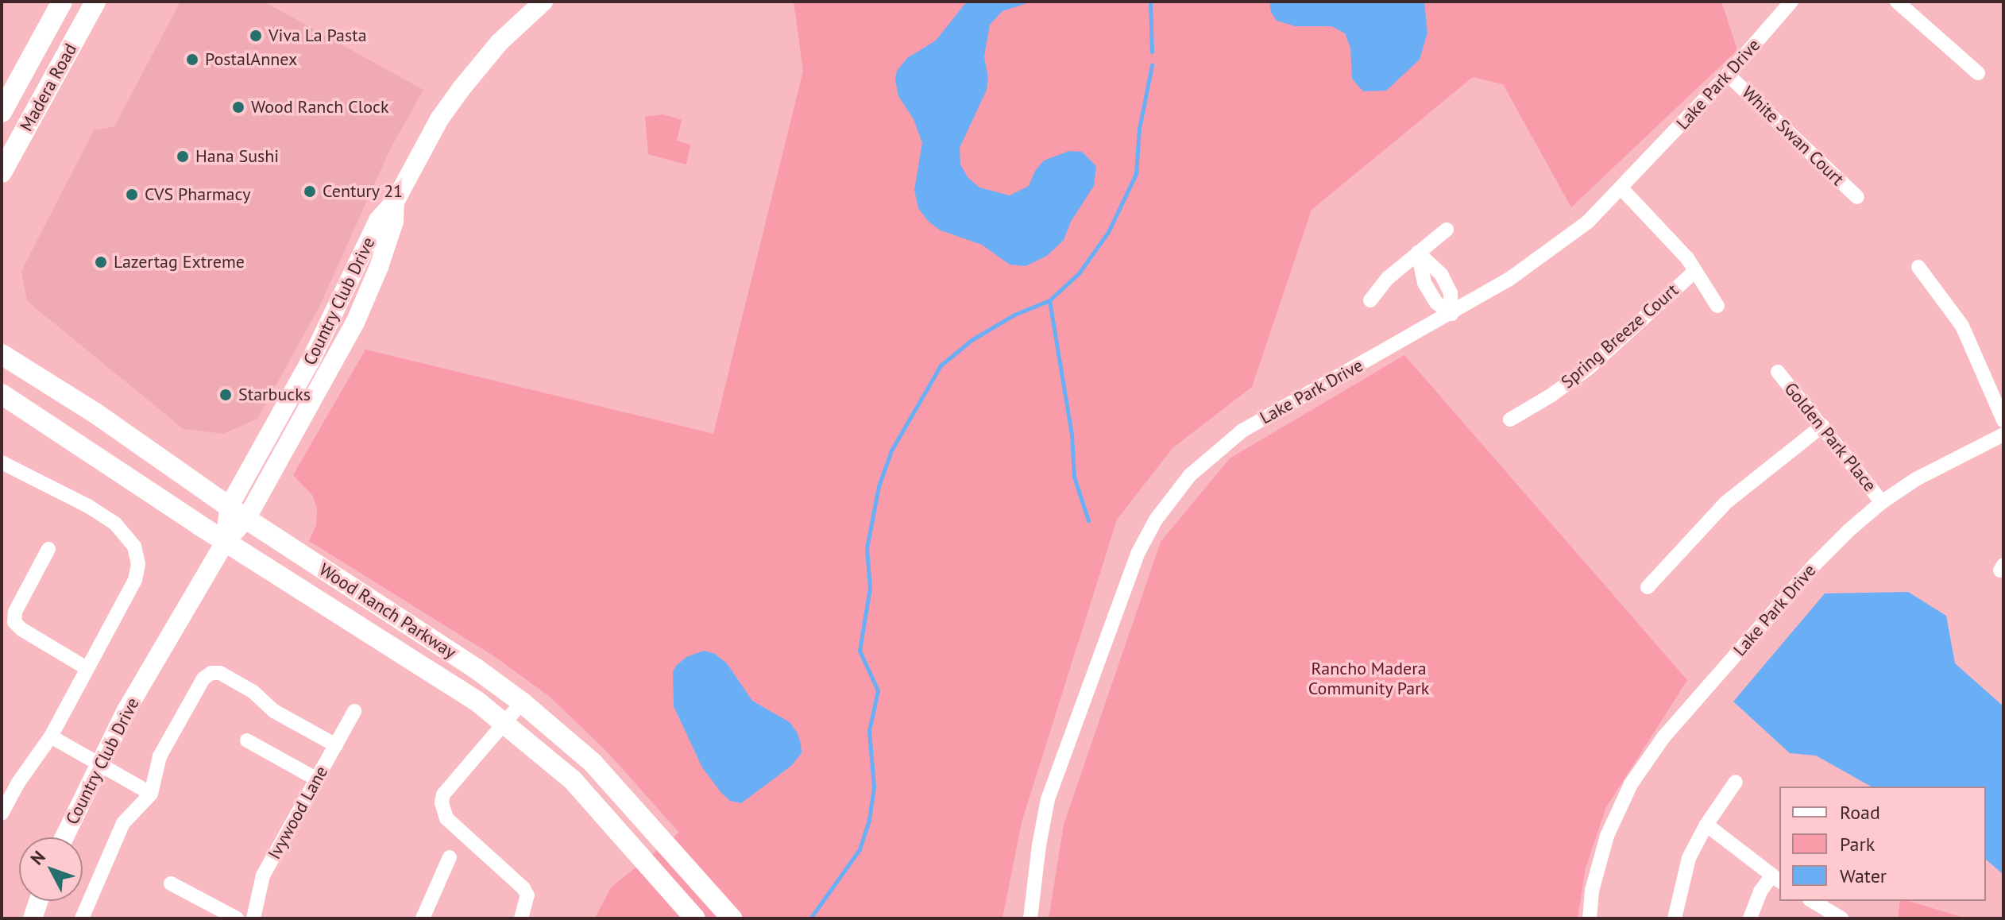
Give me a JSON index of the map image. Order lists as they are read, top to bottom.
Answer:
{
  "streets": {
    "main road": ["Madera Road", "Wood Ranch Parkway"],
    "street": [
      "Lake Park Drive",
      "White Swan Court",
      "Country Club Drive",
      "Spring Breeze Court",
      "Golden Park Place",
      "Ivywood Lane"
    ]
  },
  "crossings": [
    ["Lake Park Drive", "White Swan Court"],
    ["Lake Park Drive", "Golden Park Place"],
    ["Country Club Drive", "Wood Ranch Parkway"]
  ],
  "parks": ["Rancho Madera Community Park"],
  "places": [
    "Viva La Pasta",
    "PostalAnnex",
    "Wood Ranch Clock",
    "Hana Sushi",
    "Century 21",
    "CVS Pharmacy",
    "Lazertag Extreme",
    "Starbucks"
  ],
  "legend": ["Road", "Park", "Water"],
  "north": "top left"
}
